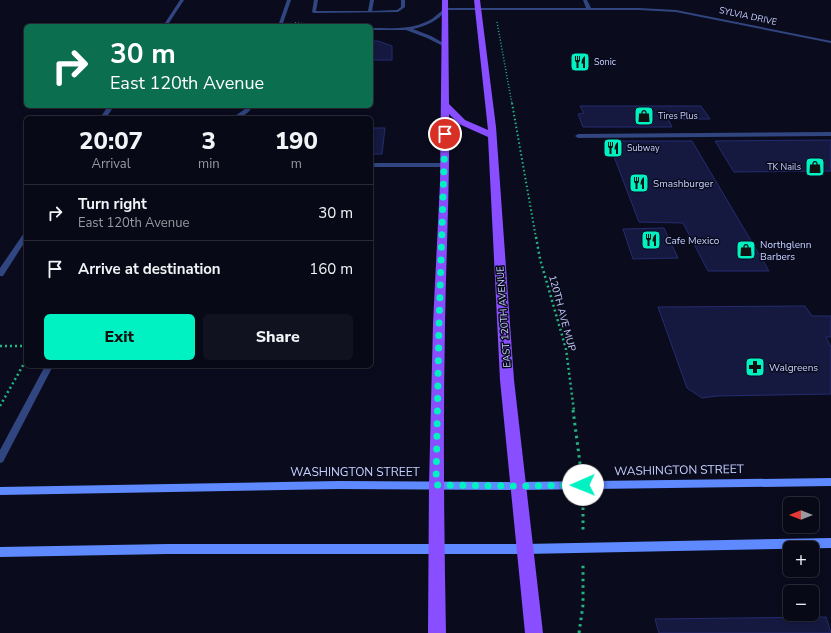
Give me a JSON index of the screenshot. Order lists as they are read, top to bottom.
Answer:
{
  "streets": {
    "main road": ["EAST 120TH AVENUE", "WASHINGTON STREET"],
    "street": ["SYLVIA DRIVE"],
    "path": ["120TH AVE MUP"]
  },
  "crossings": [
    ["SYLVIA DRIVE", "120TH AVE MUP"],
    ["SYLVIA DRIVE", "EAST 120TH AVENUE"],
    ["120TH AVE MUP", "WASHINGTON STREET"],
    ["EAST 120TH AVENUE", "WASHINGTON STREET"]
  ],
  "places": {
    "restaurant": [
      "Sonic",
      "Subway",
      "Smashburger",
      "Cafe Mexico"
    ],
    "shop": ["Tires Plus", "TK Nails", "Northglenn Barbers"],
    "pharmacy": ["Walgreens"]
  },
  "north": "left",
  "page": {
    "turn": ["30 m", "East 120th Avenue"],
    "eta": [
      "20:07",
      "Arrival",
      "3",
      "min",
      "190",
      "m"
    ],
    "list": [
      {
        "name": "Turn right",
        "note": "East 120th Avenue",
        "value": "30 m"
      },
      {
        "name": "Arrive at destination",
        "value": "160 m"
      }
    ],
    "buttons": ["Exit", "Share"],
    "map_buttons": ["+", "−"]
  }
}
